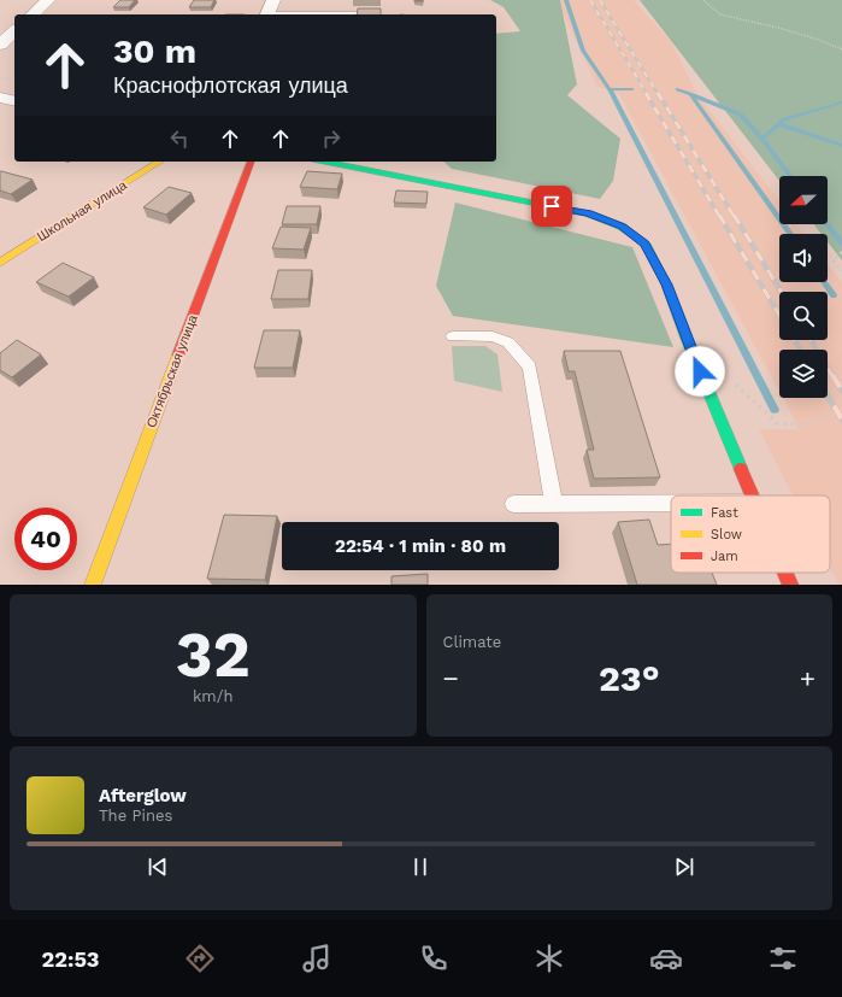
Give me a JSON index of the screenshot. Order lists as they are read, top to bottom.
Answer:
{
  "streets": {
    "street": ["Школьная улица", "Октябрьская улица"]
  },
  "legend": ["Fast", "Slow", "Jam"],
  "north": "left",
  "page": {
    "turn": ["30 m", "Краснофлотская улица"],
    "limit": "40",
    "trip": "22:54 · 1 min · 80 m",
    "tile": [
      ["32", "km/h"],
      "Climate"
    ],
    "heat": ["−", "23°", "+"],
    "song": ["Afterglow", "The Pines"],
    "tabs": "22:53"
  }
}
